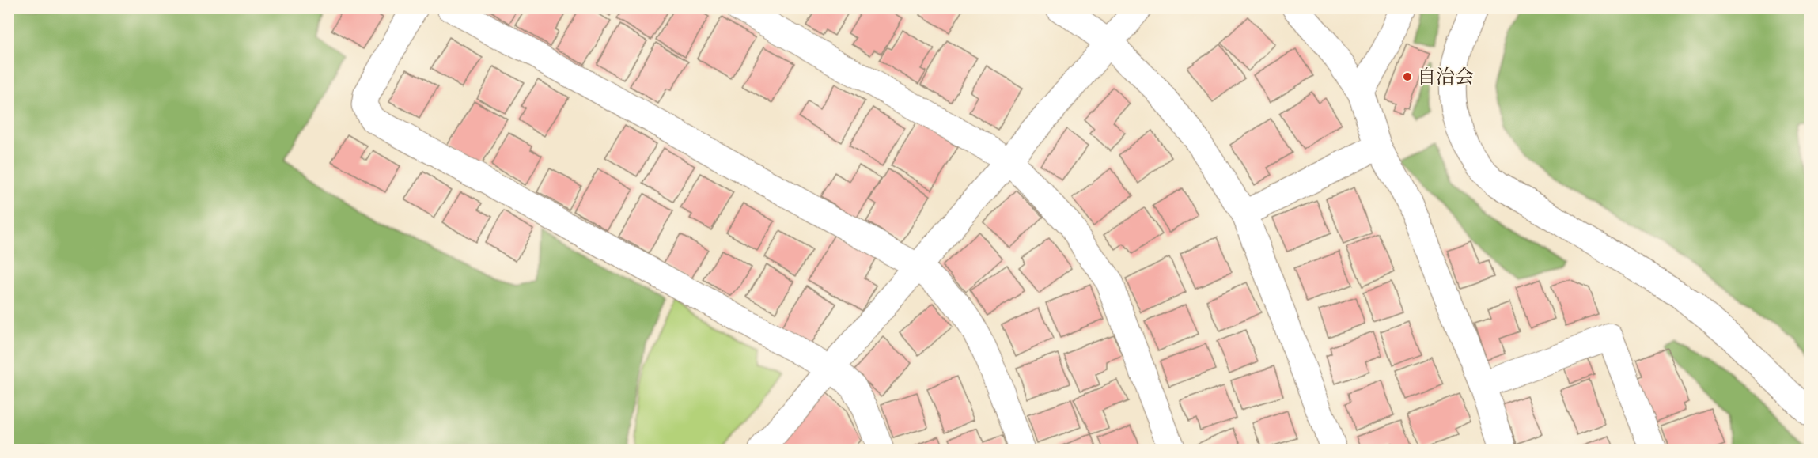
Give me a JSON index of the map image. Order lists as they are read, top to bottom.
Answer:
{
  "places": ["自治会"]
}
